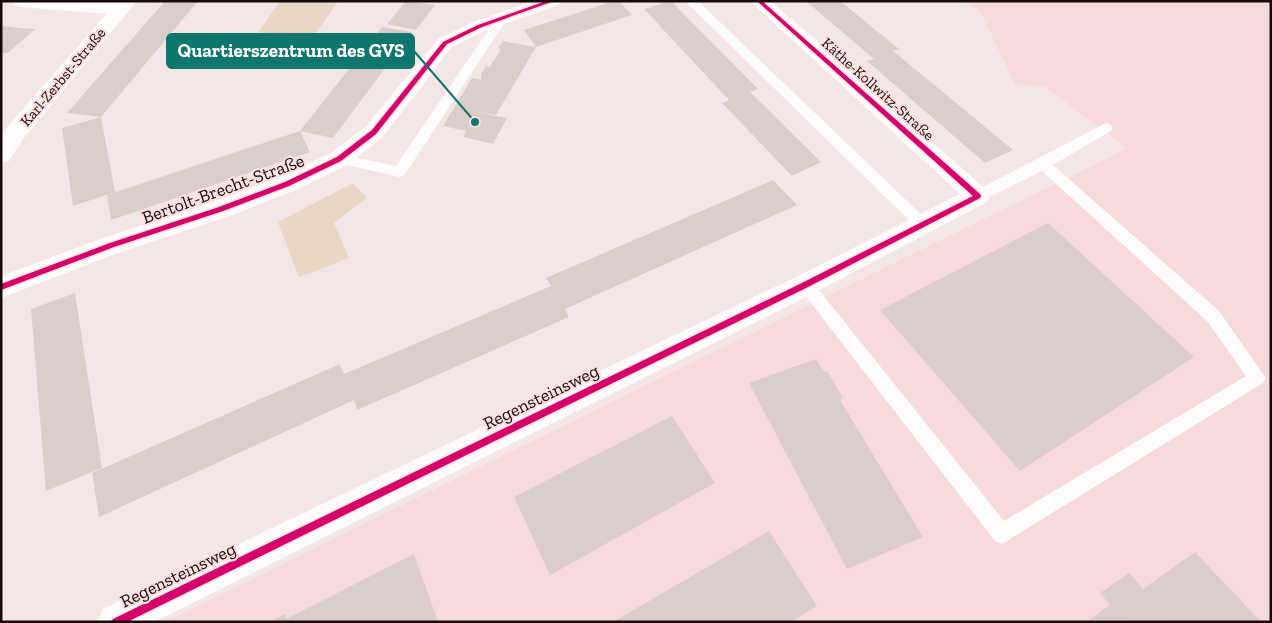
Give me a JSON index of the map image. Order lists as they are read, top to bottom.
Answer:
{
  "streets": {
    "street": [
      "Karl-Zerbst-Straße",
      "Käthe-Kollwitz-Straße",
      "Bertolt-Brecht-Straße",
      "Regensteinsweg"
    ]
  },
  "crossings": [
    ["Käthe-Kollwitz-Straße", "Regensteinsweg"]
  ],
  "places": ["Quartierszentrum des GVS"]
}
